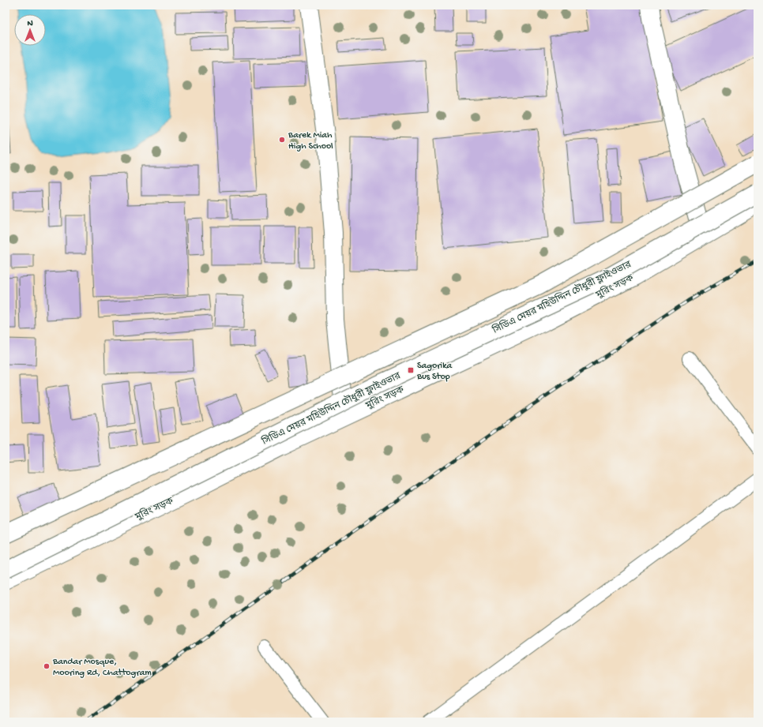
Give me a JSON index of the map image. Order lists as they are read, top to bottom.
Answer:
{
  "streets": {
    "main road": ["মুরিং সড়ক", "সিডিএ মেয়র মহিউদ্দিন চৌধুরী ফ্লাইওভার"]
  },
  "places": {
    "other": ["Barek Miah High School", "Bandar Mosque, Mooring Rd, Chattogram"],
    "transit": ["Sagorika Bus Stop"]
  },
  "north": "top"
}
